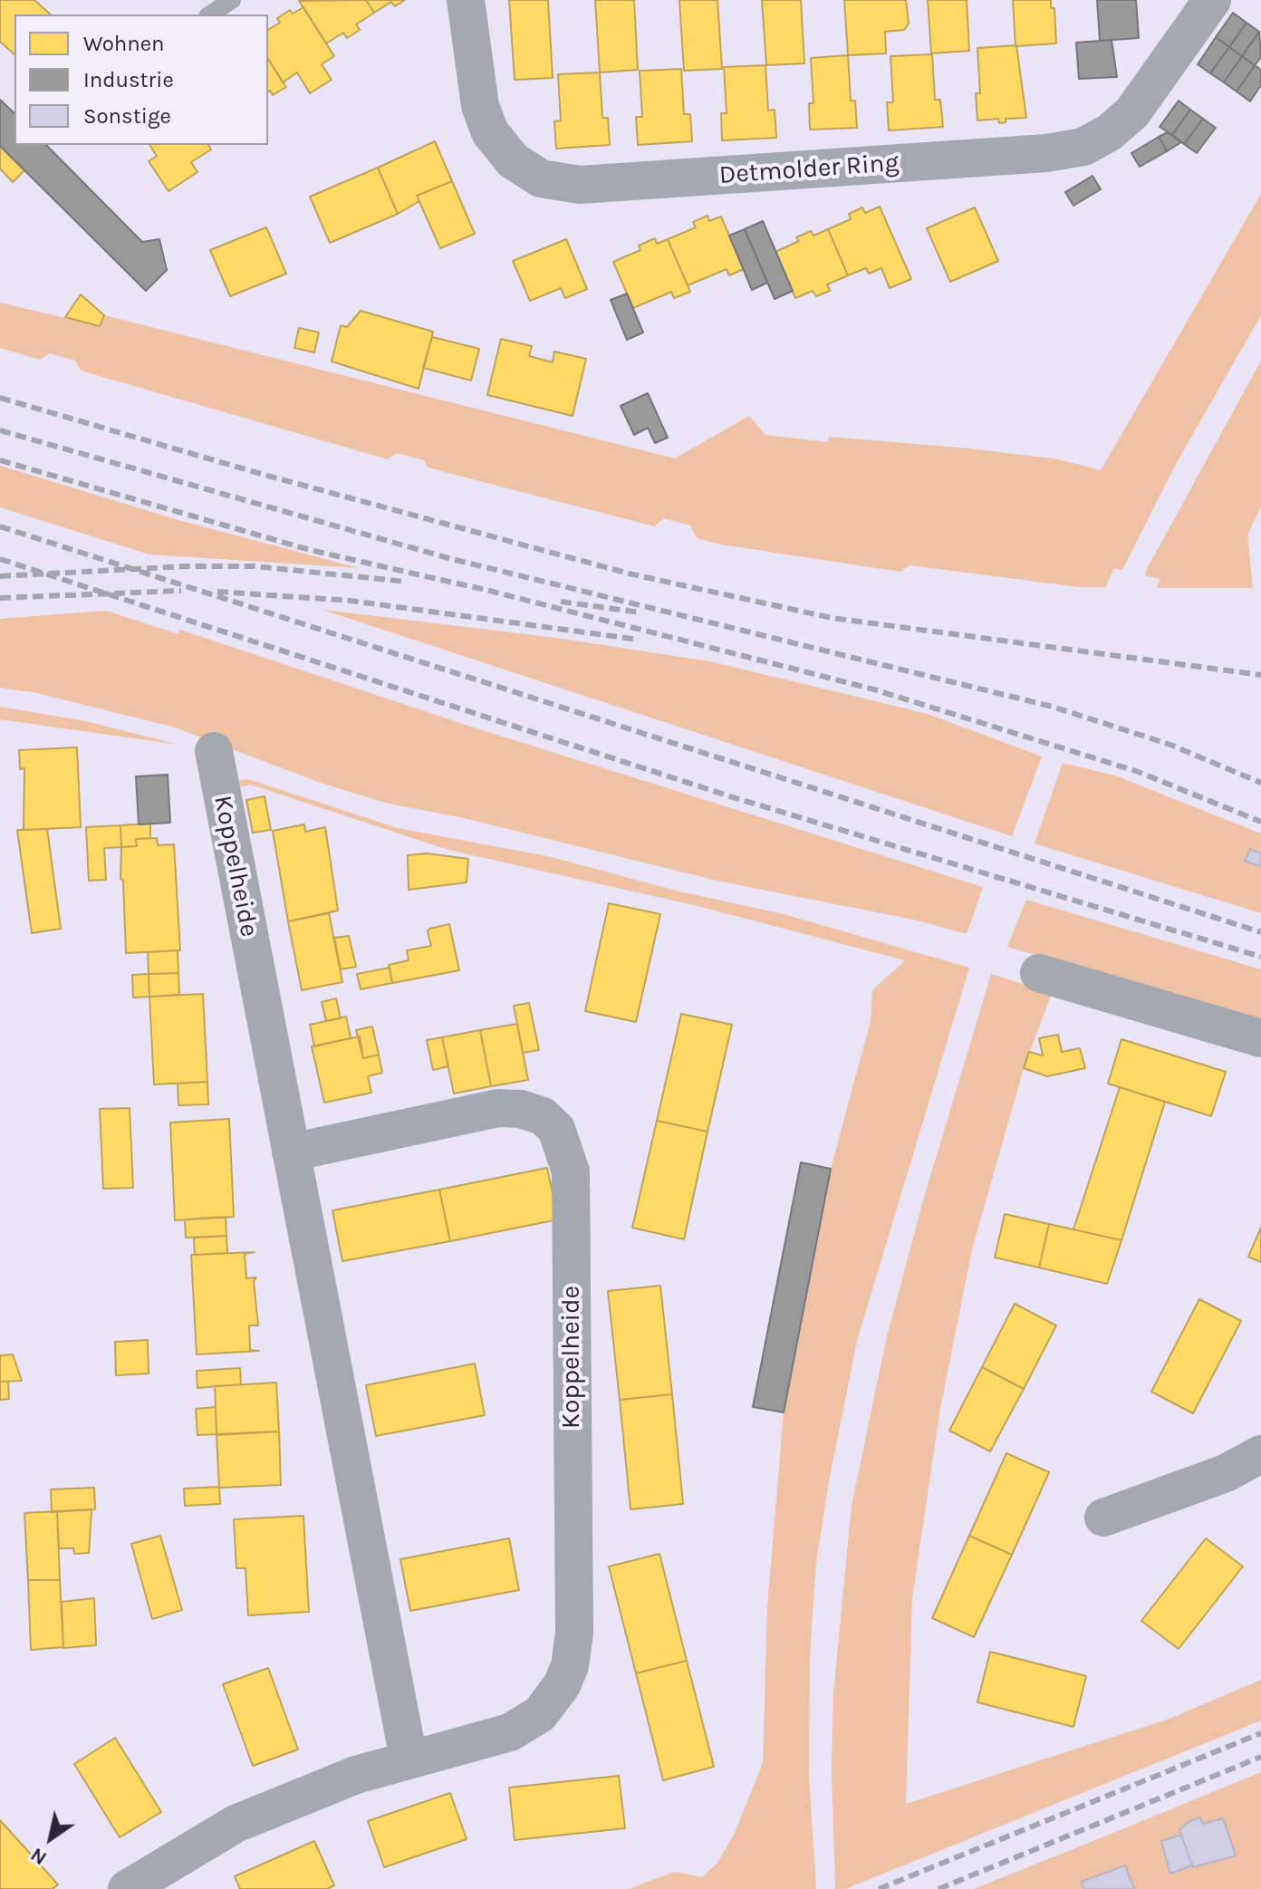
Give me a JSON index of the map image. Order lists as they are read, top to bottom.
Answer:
{
  "streets": {
    "street": ["Detmolder Ring", "Koppelheide"]
  },
  "legend": ["Wohnen", "Industrie", "Sonstige"],
  "north": "bottom left"
}
